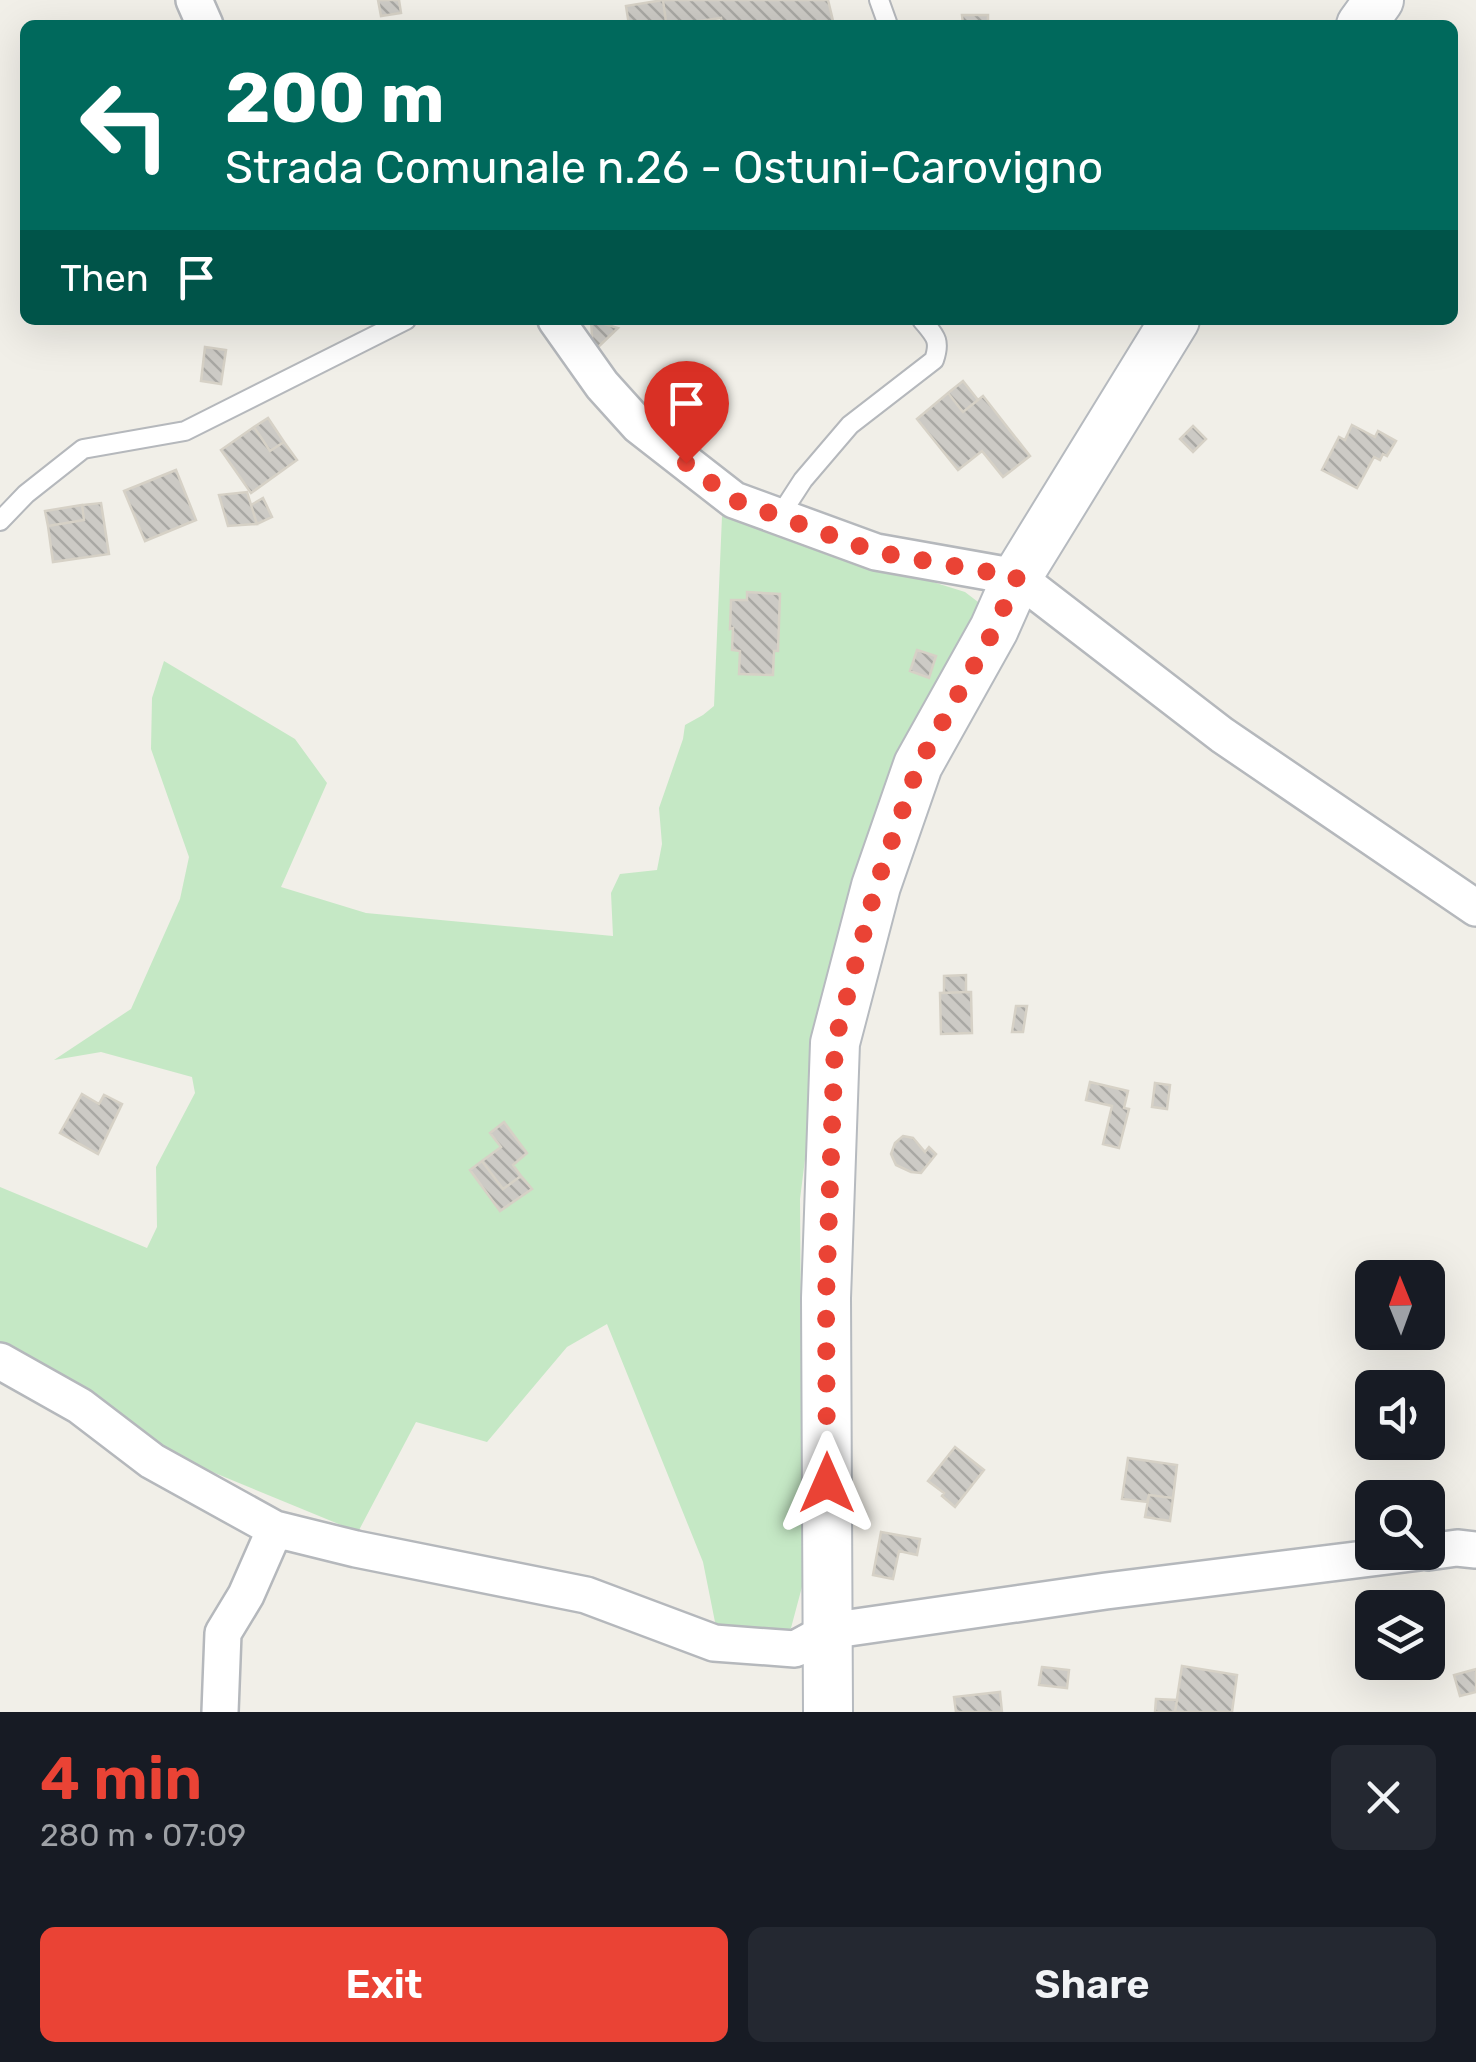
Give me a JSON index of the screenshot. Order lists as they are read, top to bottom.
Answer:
{
  "north": "top",
  "page": {
    "turn": ["200 m", "Strada Comunale n.26 - Ostuni-Carovigno"],
    "then": "Then",
    "heading": ["4 min", "280 m · 07:09"],
    "buttons": ["Exit", "Share"]
  }
}
